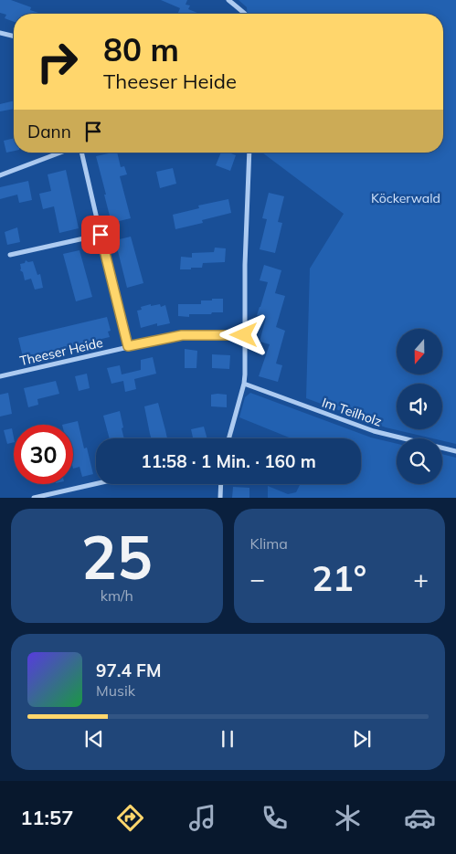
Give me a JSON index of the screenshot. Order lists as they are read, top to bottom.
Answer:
{
  "streets": {
    "street": ["Theeser Heide", "Im Teilholz"]
  },
  "parks": ["Köckerwald"],
  "north": "bottom",
  "page": {
    "turn": ["80 m", "Theeser Heide"],
    "then": "Dann",
    "limit": "30",
    "trip": "11:58 · 1 Min. · 160 m",
    "tile": [
      ["25", "km/h"],
      "Klima"
    ],
    "heat": ["−", "21°", "+"],
    "song": ["97.4 FM", "Musik"],
    "tabs": "11:57"
  }
}
